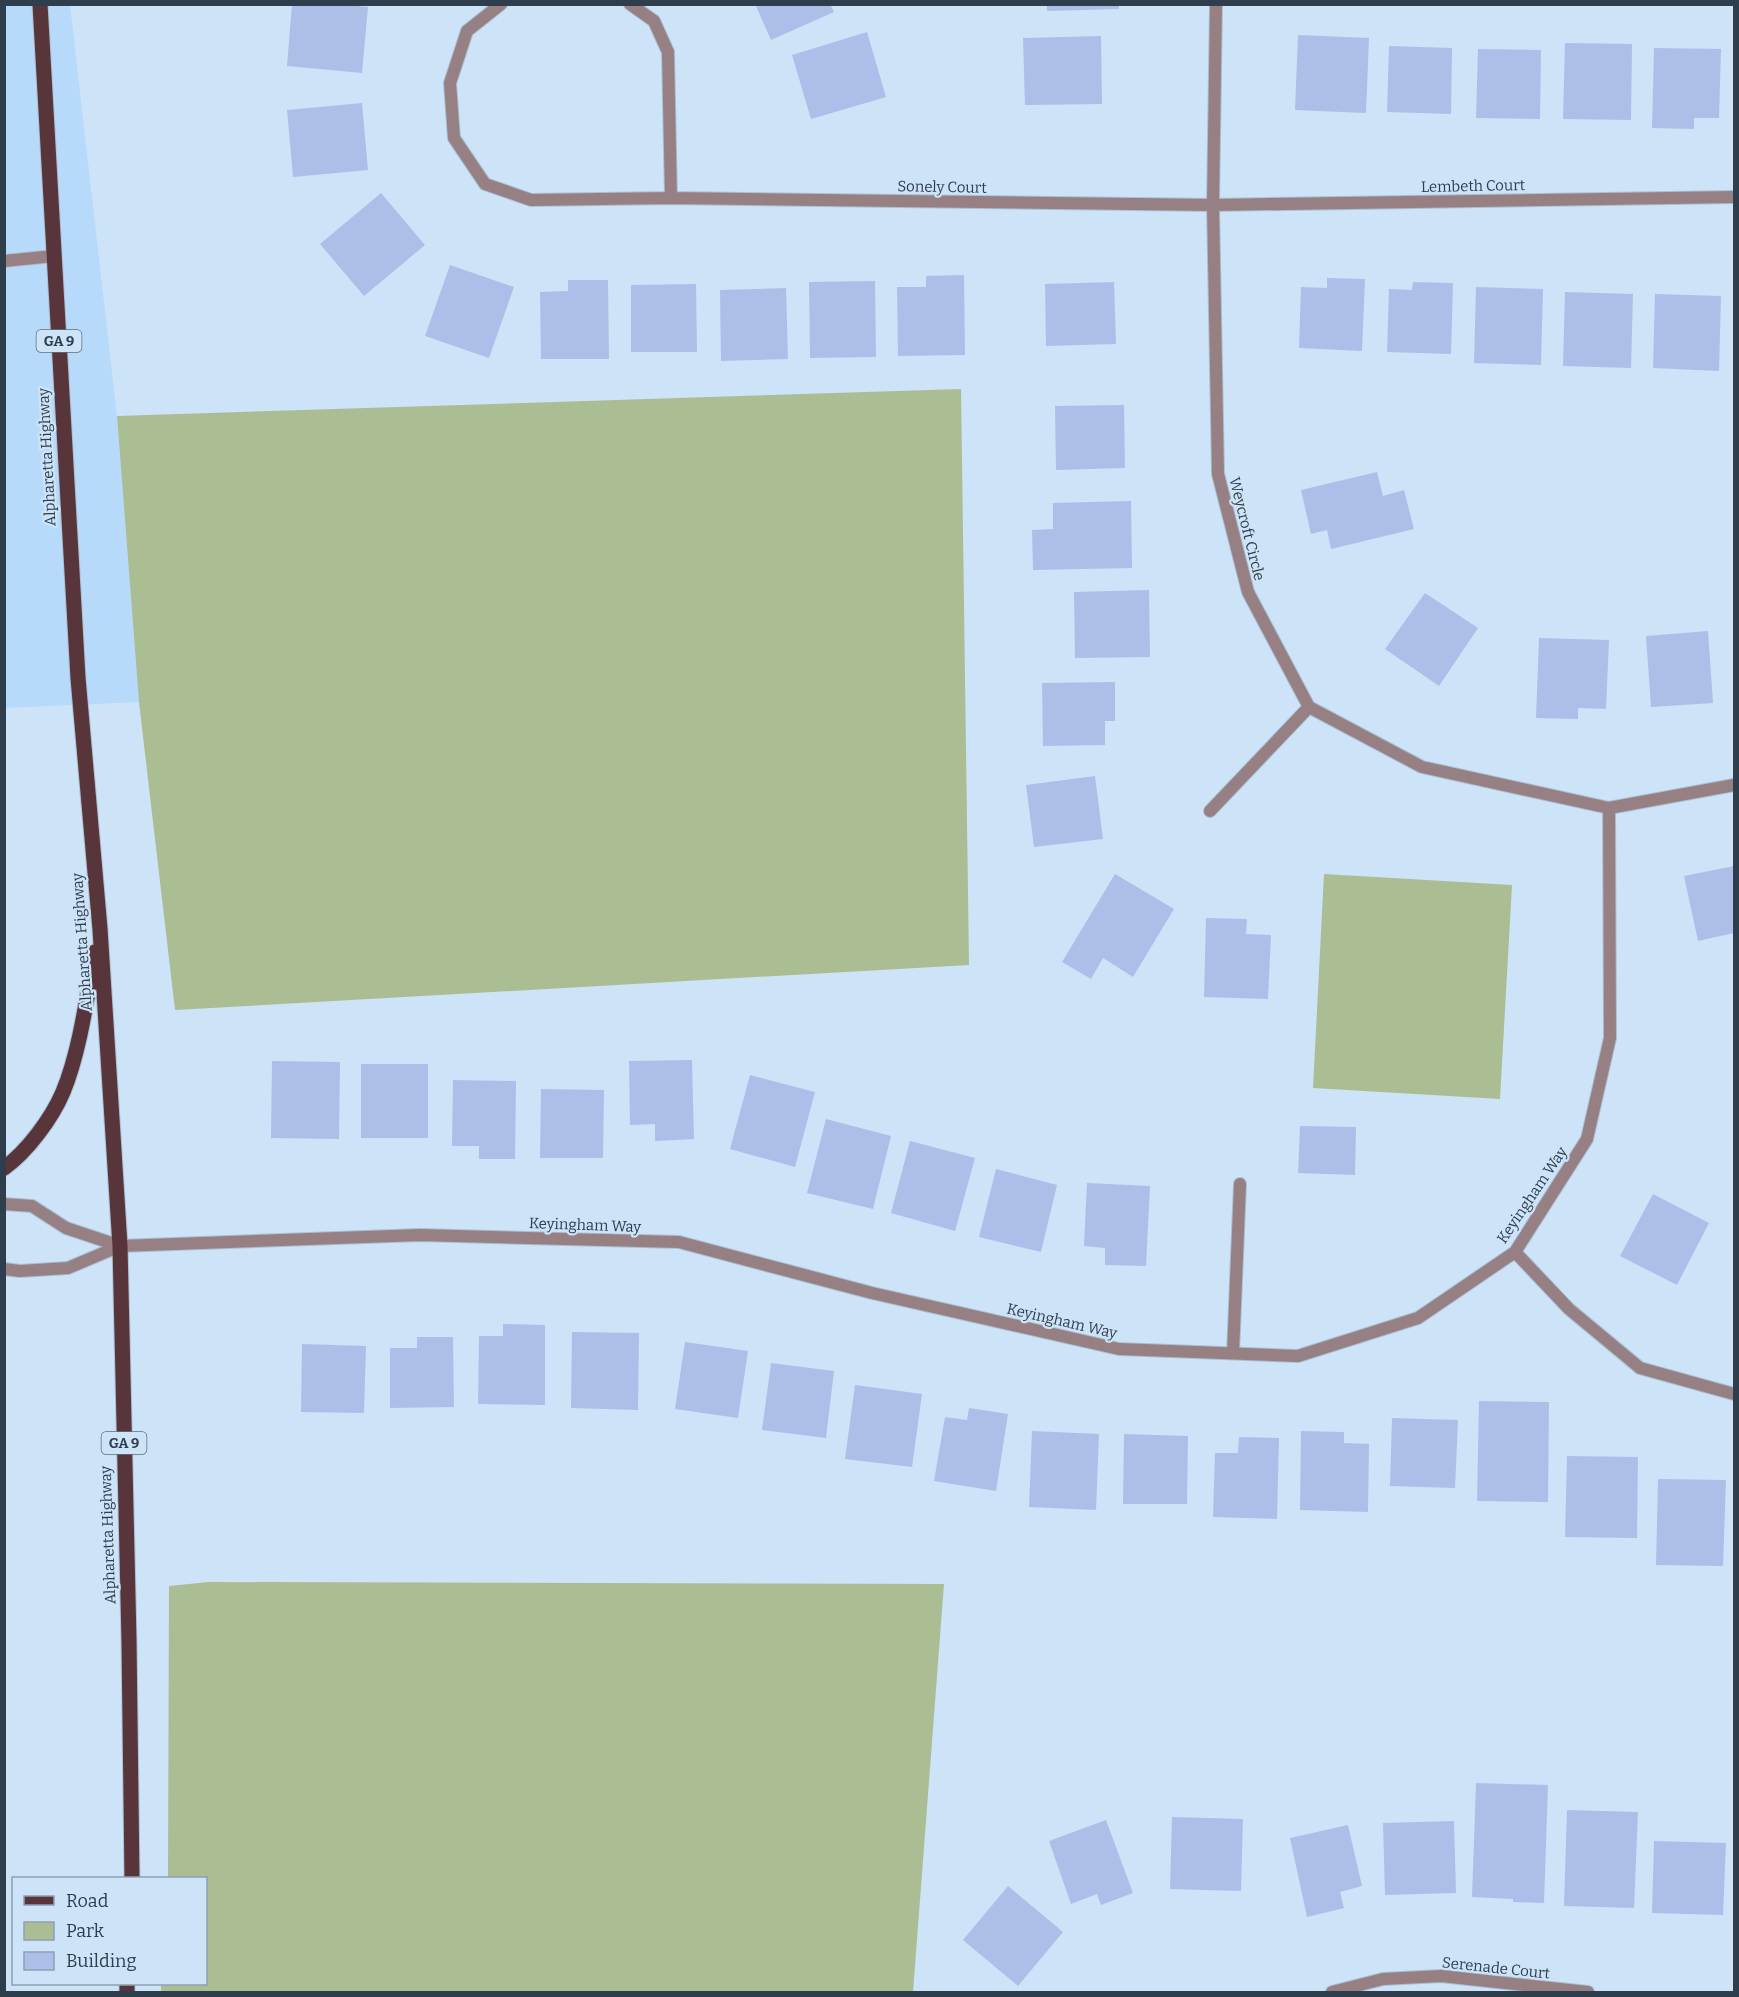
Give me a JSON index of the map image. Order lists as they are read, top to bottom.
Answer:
{
  "streets": {
    "main road": ["GA 9", "Alpharetta Highway"],
    "street": [
      "Lembeth Court",
      "Sonely Court",
      "Weycroft Circle",
      "Keyingham Way",
      "Serenade Court"
    ]
  },
  "crossings": [
    ["Lembeth Court", "Sonely Court"],
    ["Lembeth Court", "Weycroft Circle"],
    ["Sonely Court", "Weycroft Circle"],
    ["Alpharetta Highway", "Keyingham Way"]
  ],
  "legend": ["Road", "Park", "Building"]
}
